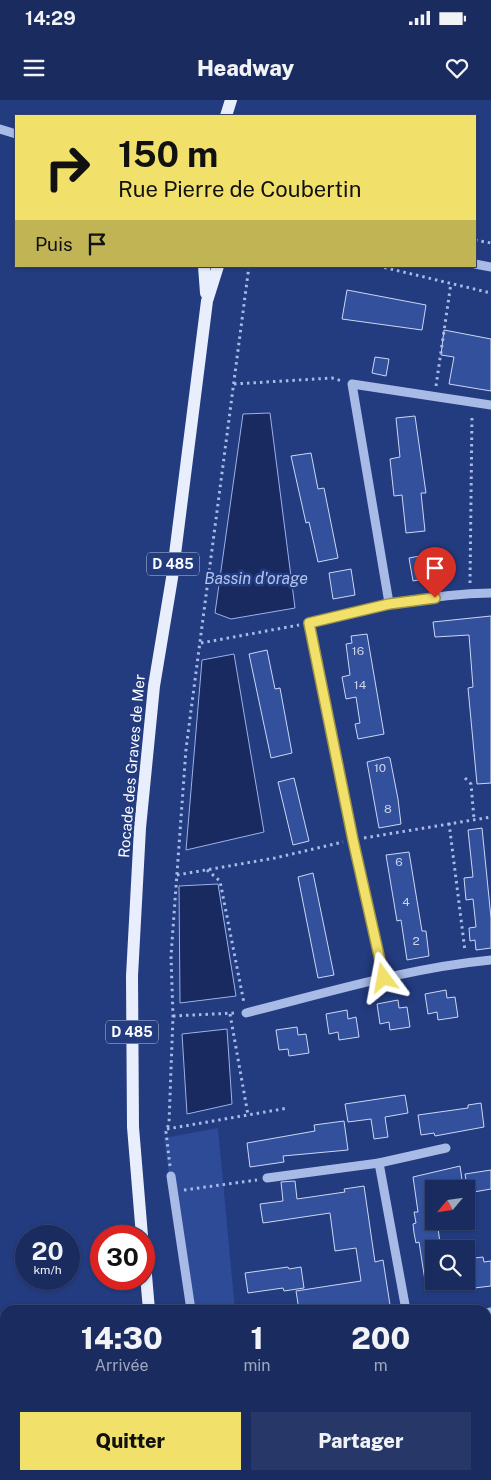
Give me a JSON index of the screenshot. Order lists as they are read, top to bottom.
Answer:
{
  "streets": {
    "main road": ["D 485", "Rocade des Graves de Mer"]
  },
  "water": ["Bassin d'orage"],
  "house_numbers": [
    "16",
    "14",
    "10",
    "8",
    "6",
    "4",
    "2"
  ],
  "north": "bottom left",
  "page": {
    "status": "14:29",
    "header": "Headway",
    "turn": ["150 m", "Rue Pierre de Coubertin"],
    "then": "Puis",
    "speed": "20 km/h",
    "limit": "30",
    "eta": [
      "14:30",
      "Arrivée",
      "1",
      "min",
      "200",
      "m"
    ],
    "buttons": ["Quitter", "Partager"]
  }
}
